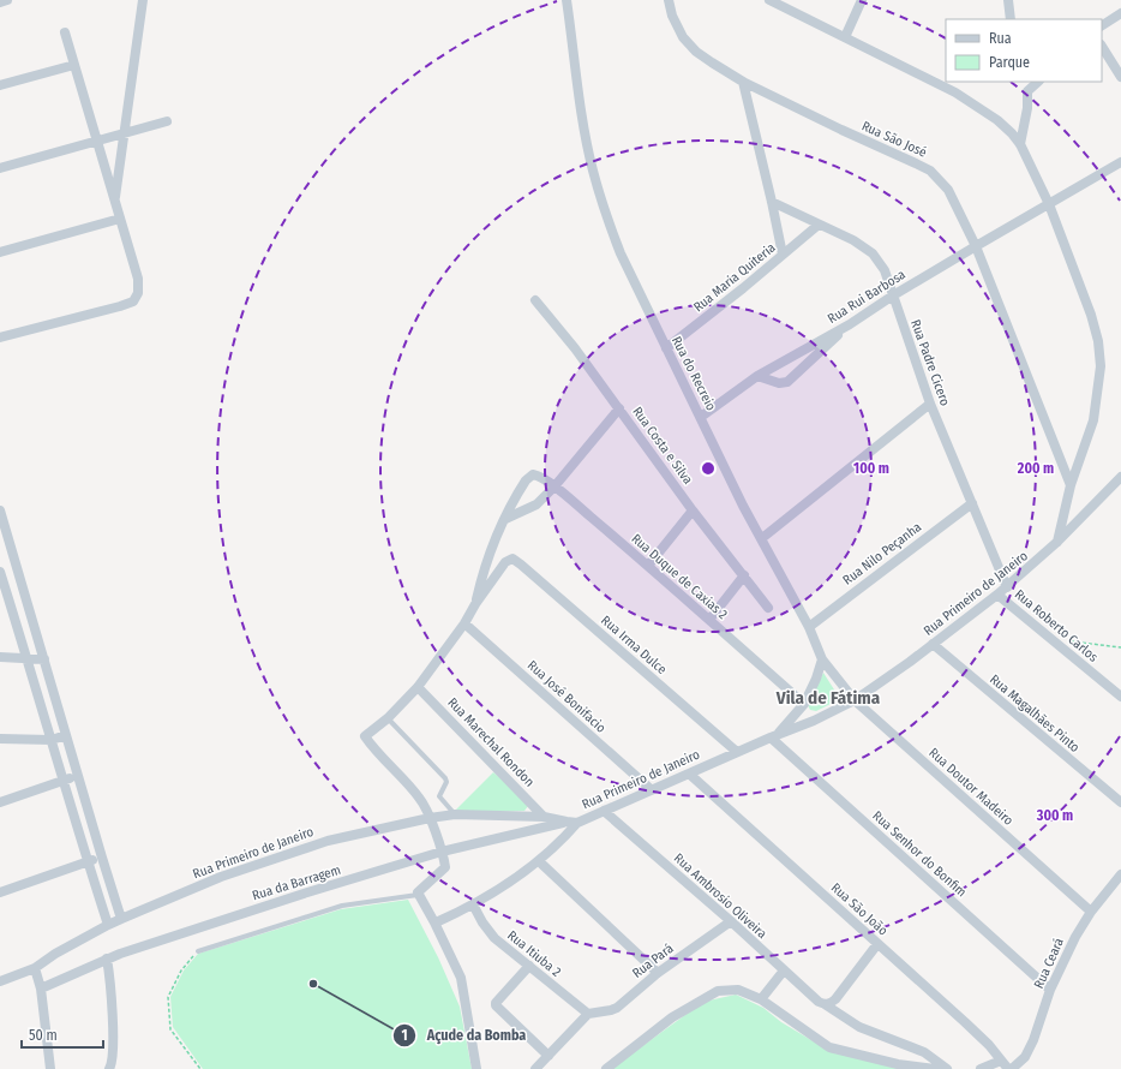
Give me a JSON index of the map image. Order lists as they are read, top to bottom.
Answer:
{
  "streets": {
    "street": [
      "Rua São José",
      "Rua Maria Quiteria",
      "Rua Rui Barbosa",
      "Rua Padre Cicero",
      "Rua do Recreio",
      "Rua Costa e Silva",
      "Rua Nilo Peçanha",
      "Rua Duque de Caxias 2",
      "Rua Primeiro de Janeiro",
      "Rua Roberto Carlos",
      "Rua Irma Dulce",
      "Rua José Bonifacio",
      "Rua Magalhães Pinto",
      "Rua Marechal Rondon",
      "Rua Doutor Madeiro",
      "Rua Senhor do Bonfim",
      "Rua da Barragem",
      "Rua Ambrosio Oliveira",
      "Rua São João",
      "Rua Itiuba 2",
      "Rua Pará",
      "Rua Ceará"
    ]
  },
  "crossings": [
    ["Rua São José", "Rua Rui Barbosa"],
    ["Rua Maria Quiteria", "Rua Padre Cicero"],
    ["Rua Maria Quiteria", "Rua do Recreio"],
    ["Rua Rui Barbosa", "Rua Padre Cicero"],
    ["Rua Rui Barbosa", "Rua do Recreio"],
    ["Rua Padre Cicero", "Rua Nilo Peçanha"],
    ["Rua Padre Cicero", "Rua Primeiro de Janeiro"],
    ["Rua do Recreio", "Rua Nilo Peçanha"],
    ["Rua do Recreio", "Rua Doutor Madeiro"],
    ["Rua Primeiro de Janeiro", "Rua Roberto Carlos"],
    ["Rua Primeiro de Janeiro", "Rua Irma Dulce"],
    ["Rua Primeiro de Janeiro", "Rua José Bonifacio"],
    ["Rua Primeiro de Janeiro", "Rua Magalhães Pinto"],
    ["Rua Primeiro de Janeiro", "Rua Marechal Rondon"],
    ["Rua Primeiro de Janeiro", "Rua Doutor Madeiro"],
    ["Rua Primeiro de Janeiro", "Rua Senhor do Bonfim"],
    ["Rua Primeiro de Janeiro", "Rua da Barragem"],
    ["Rua Primeiro de Janeiro", "Rua Ambrosio Oliveira"],
    ["Rua Primeiro de Janeiro", "Rua São João"],
    ["Rua Doutor Madeiro", "Rua Ceará"],
    ["Rua Senhor do Bonfim", "Rua Ceará"],
    ["Rua Ambrosio Oliveira", "Rua Pará"],
    ["Rua Itiuba 2", "Rua Pará"]
  ],
  "districts": ["Vila de Fátima"],
  "places": ["Açude da Bomba"],
  "legend": ["Rua", "Parque"],
  "scale_bar": "50 m",
  "rings": ["100 m", "200 m", "300 m"]
}
